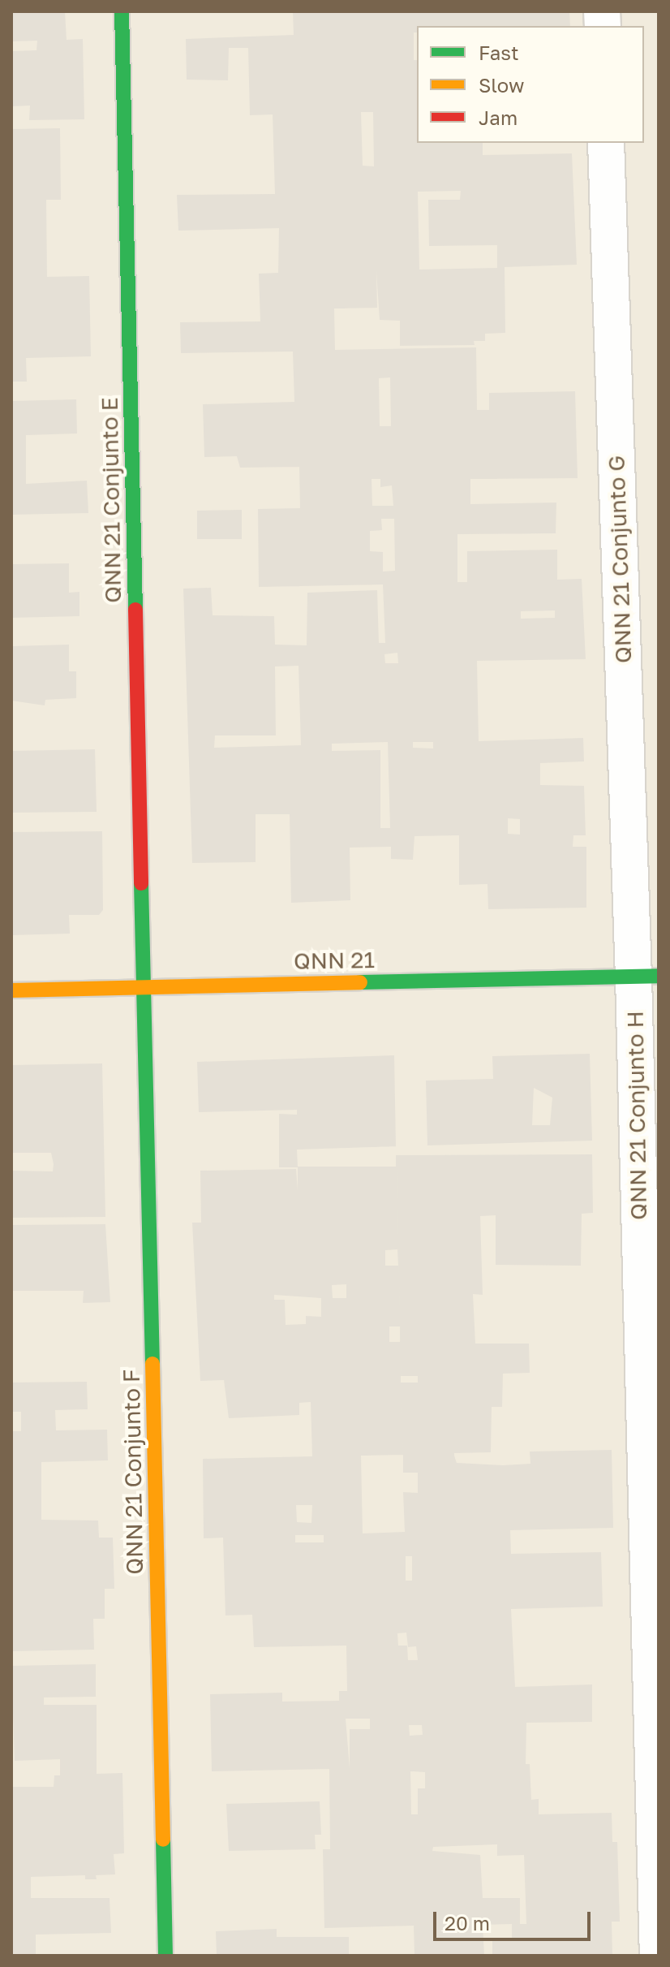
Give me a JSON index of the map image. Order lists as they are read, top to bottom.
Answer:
{
  "streets": {
    "street": [
      "QNN 21 Conjunto E",
      "QNN 21 Conjunto G",
      "QNN 21",
      "QNN 21 Conjunto H",
      "QNN 21 Conjunto F"
    ]
  },
  "crossings": [
    ["QNN 21 Conjunto E", "QNN 21"],
    ["QNN 21 Conjunto E", "QNN 21 Conjunto F"],
    ["QNN 21 Conjunto G", "QNN 21"],
    ["QNN 21 Conjunto G", "QNN 21 Conjunto H"],
    ["QNN 21", "QNN 21 Conjunto H"],
    ["QNN 21", "QNN 21 Conjunto F"]
  ],
  "legend": ["Fast", "Slow", "Jam"],
  "scale_bar": "20 m"
}
